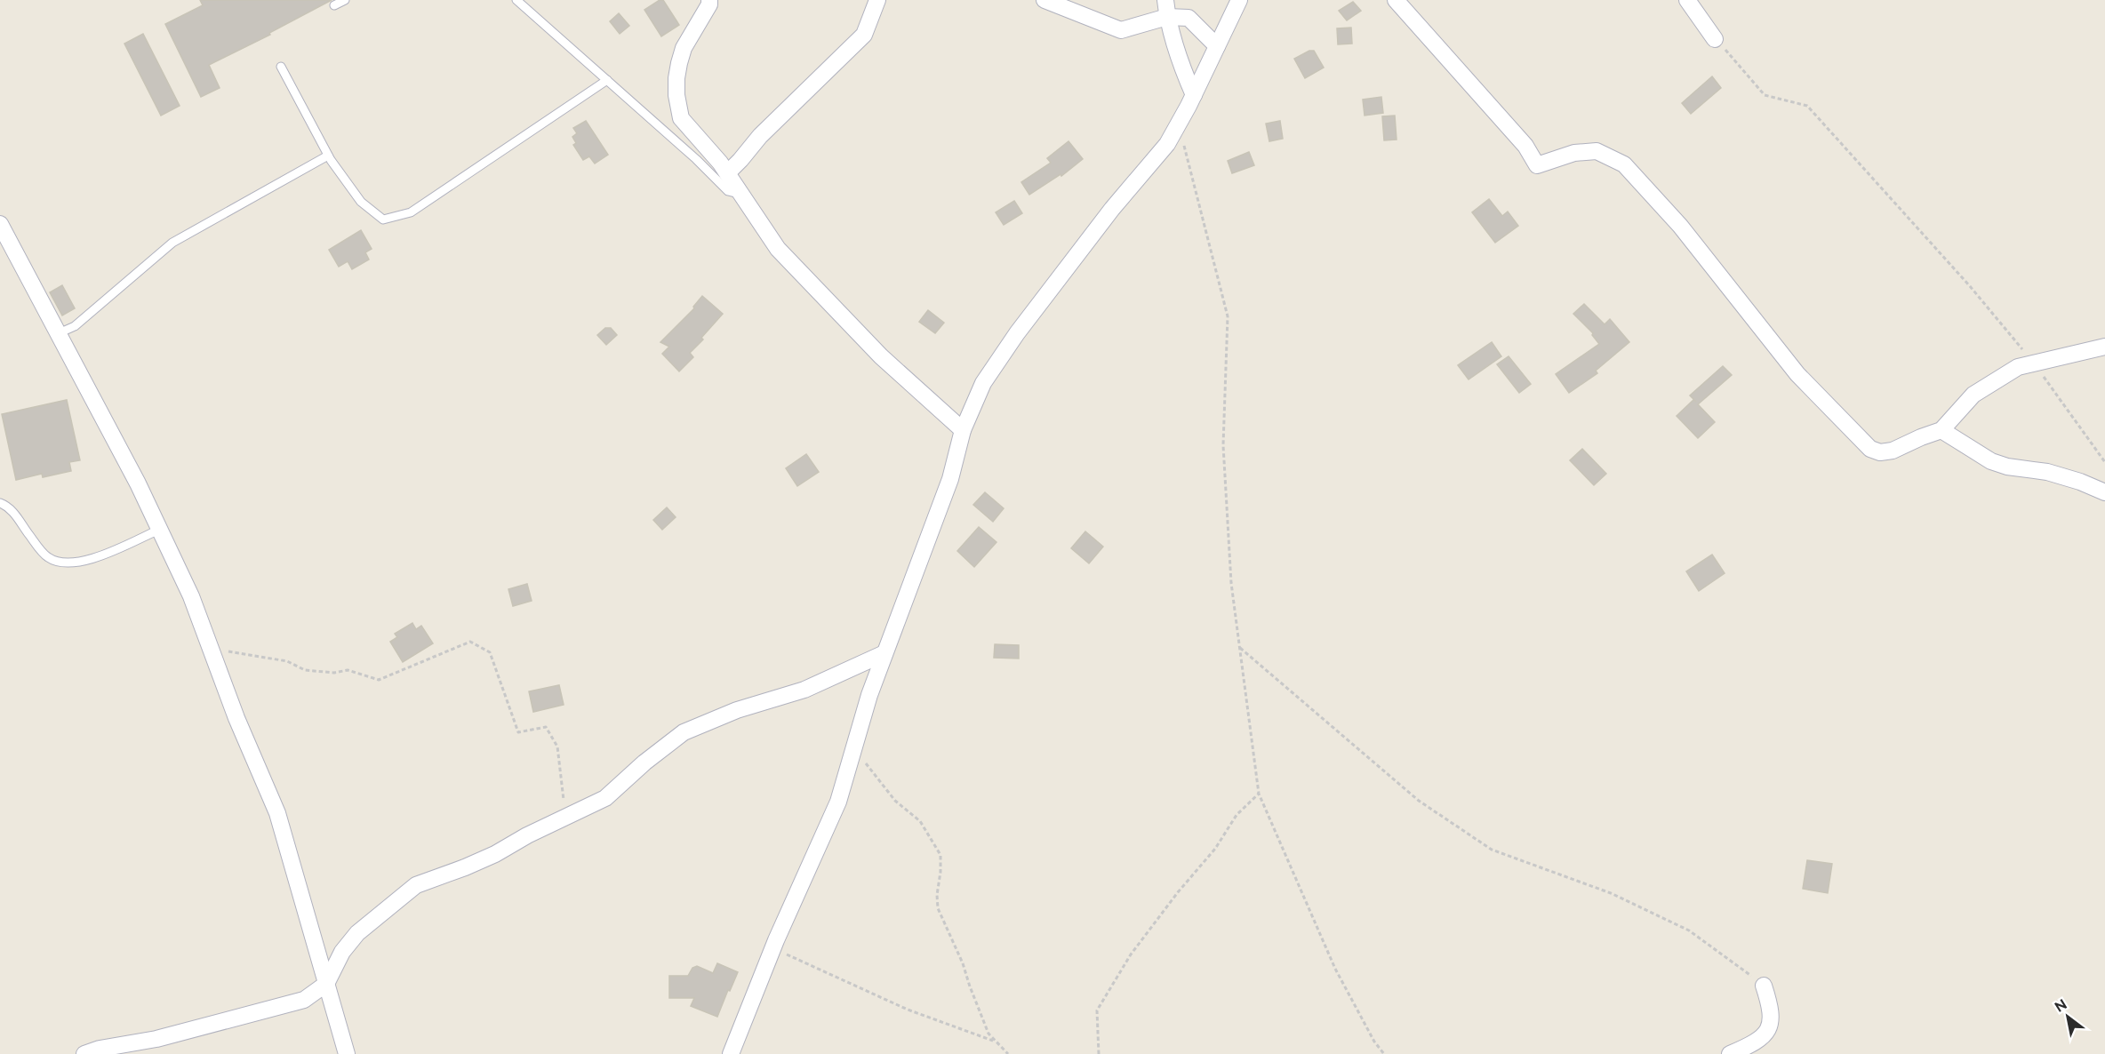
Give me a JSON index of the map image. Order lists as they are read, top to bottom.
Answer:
{
  "north": "top left"
}
